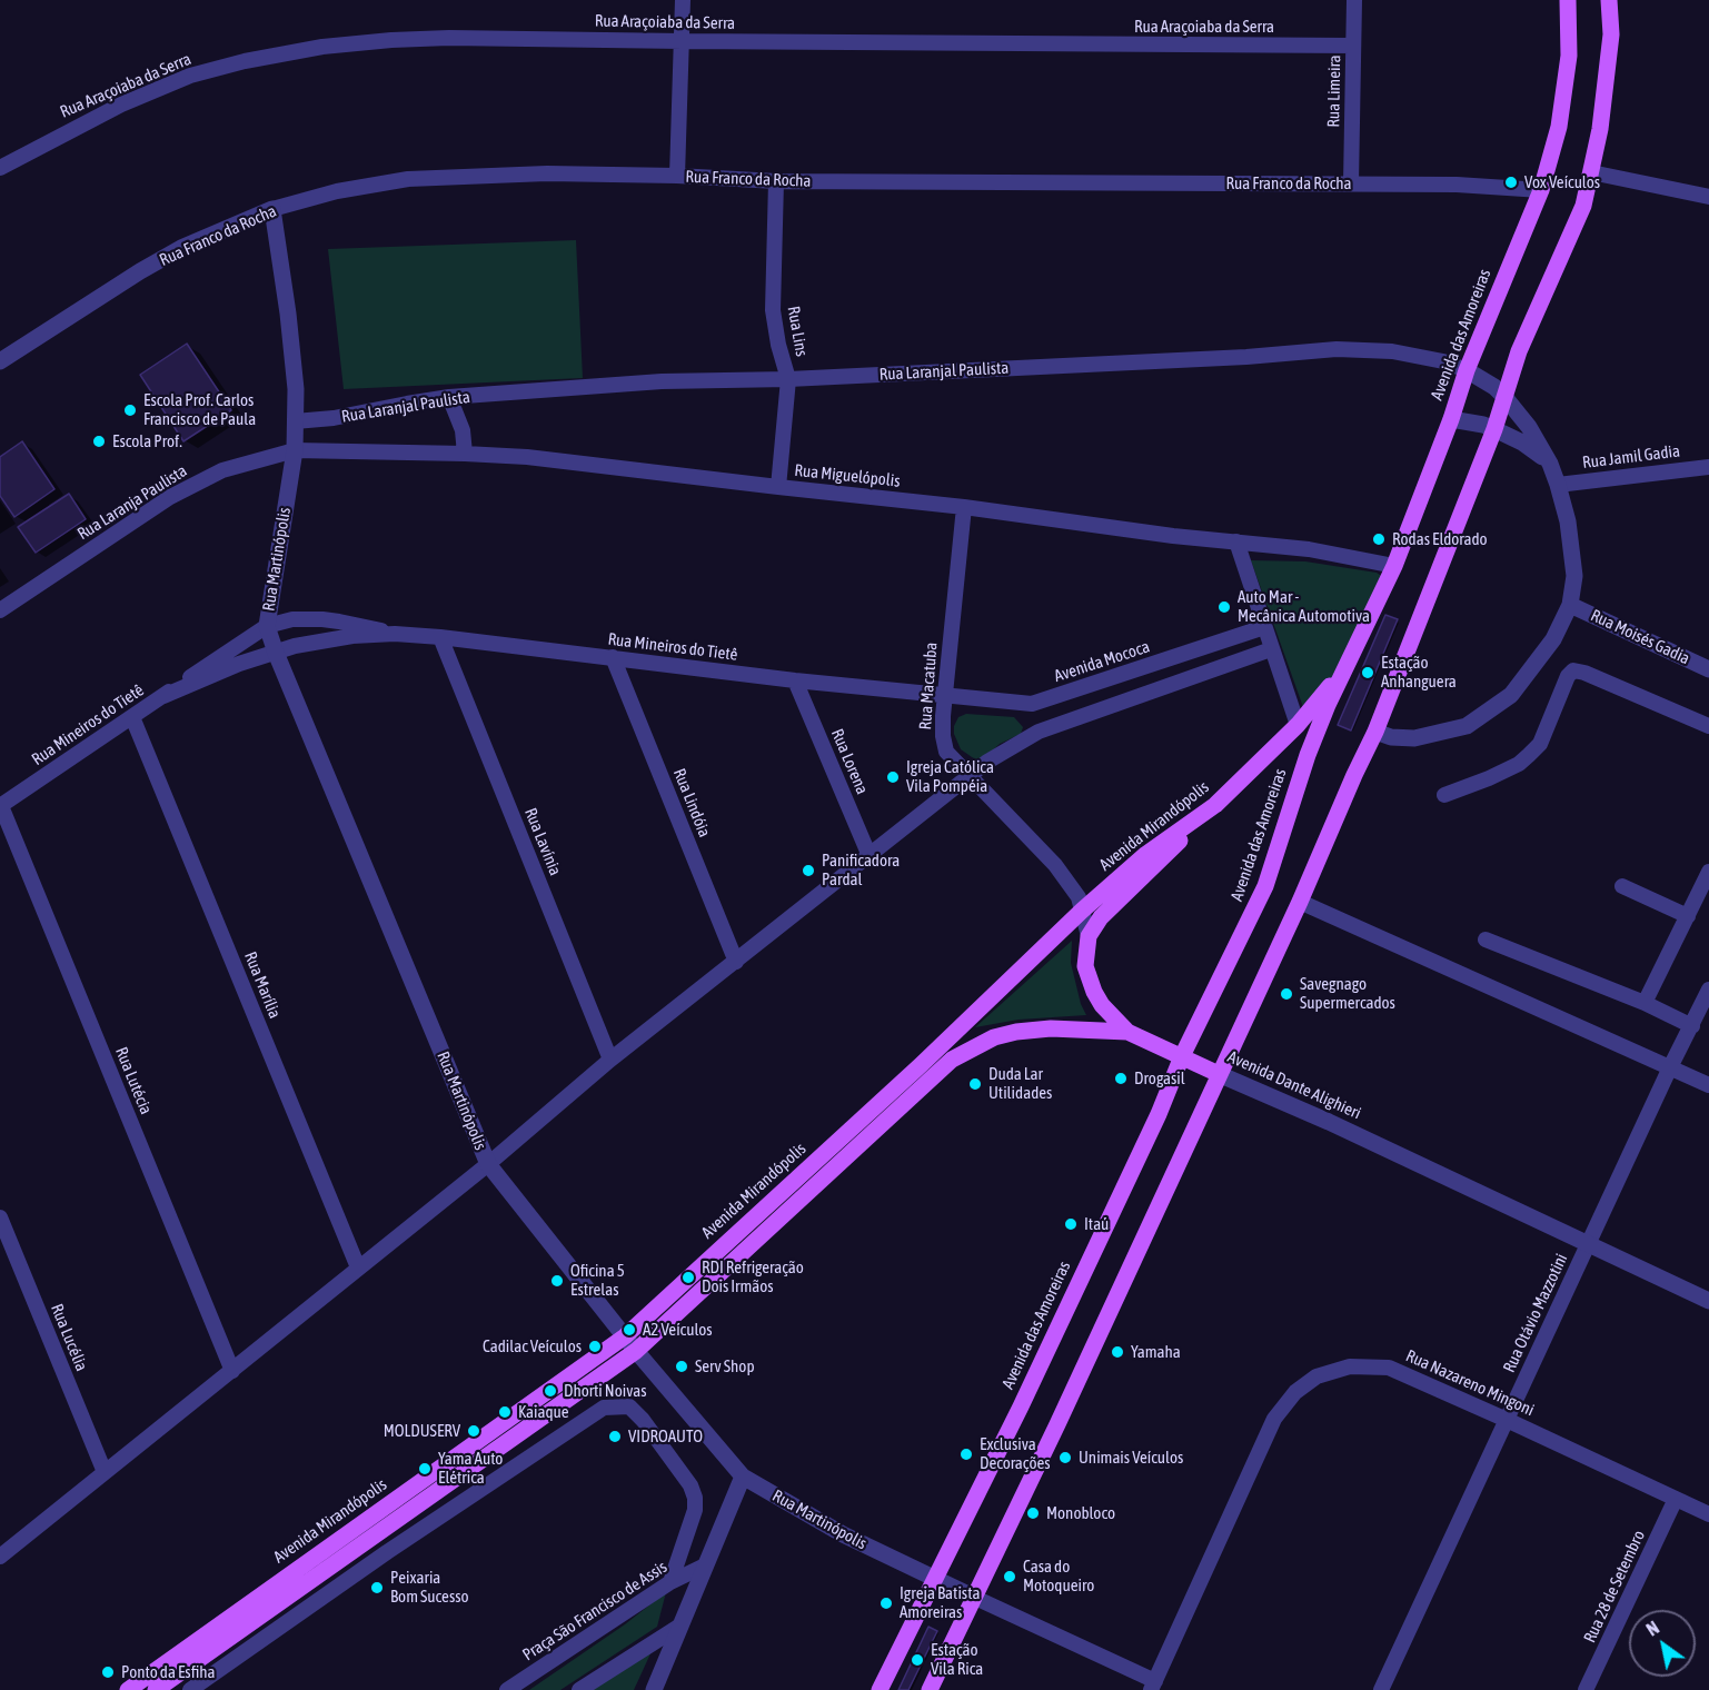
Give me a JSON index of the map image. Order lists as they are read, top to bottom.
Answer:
{
  "streets": {
    "main road": ["Avenida das Amoreiras", "Avenida Mirandópolis", "Avenida Dante Alighieri"],
    "street": [
      "Rua Araçoiaba da Serra",
      "Rua Limeira",
      "Rua Franco da Rocha",
      "Rua Lins",
      "Rua Laranjal Paulista",
      "Rua Jamil Gadia",
      "Rua Miguelópolis",
      "Rua Laranja Paulista",
      "Rua Martinópolis",
      "Rua Moisés Gadia",
      "Rua Mineiros do Tietê",
      "Avenida Mococa",
      "Rua Macatuba",
      "Rua Lorena",
      "Rua Lindóia",
      "Rua Lavínia",
      "Rua Marília",
      "Rua Lutécia",
      "Rua Otávio Mazzotini",
      "Rua Lucélia",
      "Rua Nazareno Mingoni",
      "Rua 28 de Setembro",
      "Praça São Francisco de Assis"
    ]
  },
  "crossings": [
    ["Rua Araçoiaba da Serra", "Rua Limeira"],
    ["Rua Limeira", "Rua Franco da Rocha"],
    ["Rua Franco da Rocha", "Rua Lins"],
    ["Rua Franco da Rocha", "Avenida das Amoreiras"],
    ["Rua Franco da Rocha", "Rua Martinópolis"],
    ["Rua Lins", "Rua Laranjal Paulista"],
    ["Rua Lins", "Rua Miguelópolis"],
    ["Avenida das Amoreiras", "Rua Laranjal Paulista"],
    ["Avenida das Amoreiras", "Rua Miguelópolis"],
    ["Avenida das Amoreiras", "Rua Martinópolis"],
    ["Avenida das Amoreiras", "Avenida Mirandópolis"],
    ["Avenida das Amoreiras", "Avenida Dante Alighieri"],
    ["Rua Laranjal Paulista", "Rua Jamil Gadia"],
    ["Rua Laranjal Paulista", "Rua Martinópolis"],
    ["Rua Laranjal Paulista", "Rua Moisés Gadia"],
    ["Rua Miguelópolis", "Rua Laranja Paulista"],
    ["Rua Miguelópolis", "Rua Martinópolis"],
    ["Rua Miguelópolis", "Rua Macatuba"],
    ["Rua Laranja Paulista", "Rua Martinópolis"],
    ["Rua Martinópolis", "Rua Mineiros do Tietê"],
    ["Rua Martinópolis", "Avenida Mirandópolis"],
    ["Rua Martinópolis", "Rua Nazareno Mingoni"],
    ["Rua Mineiros do Tietê", "Avenida Mococa"],
    ["Rua Mineiros do Tietê", "Rua Macatuba"],
    ["Rua Mineiros do Tietê", "Rua Lorena"],
    ["Rua Mineiros do Tietê", "Rua Lindóia"],
    ["Rua Mineiros do Tietê", "Rua Lavínia"],
    ["Rua Mineiros do Tietê", "Rua Marília"],
    ["Rua Mineiros do Tietê", "Rua Lutécia"],
    ["Avenida Mococa", "Rua Macatuba"],
    ["Rua Macatuba", "Avenida Mirandópolis"],
    ["Rua Macatuba", "Avenida Dante Alighieri"],
    ["Avenida Dante Alighieri", "Rua Otávio Mazzotini"],
    ["Rua Otávio Mazzotini", "Rua Nazareno Mingoni"],
    ["Rua Nazareno Mingoni", "Rua 28 de Setembro"]
  ],
  "places": [
    "Vox Veículos",
    "Escola Prof. Carlos Francisco de Paula",
    "Escola Prof.",
    "Rodas Eldorado",
    "Auto Mar - Mecânica Automotiva",
    "Estação Anhanguera",
    "Igreja Católica Vila Pompéia",
    "Panificadora Pardal",
    "Savegnago Supermercados",
    "Drogasil",
    "Duda Lar Utilidades",
    "Itaú",
    "RDI Refrigeração Dois Irmãos",
    "Oficina 5 Estrelas",
    "A2 Veículos",
    "Cadilac Veículos",
    "Yamaha",
    "Serv Shop",
    "Dhorti Noivas",
    "Kaiaque",
    "MOLDUSERV",
    "VIDROAUTO",
    "Exclusiva Decorações",
    "Unimais Veículos",
    "Yama Auto Elétrica",
    "Monobloco",
    "Casa do Motoqueiro",
    "Peixaria Bom Sucesso",
    "Igreja Batista Amoreiras",
    "Estação Vila Rica",
    "Ponto da Esfiha"
  ],
  "north": "top left"
}
